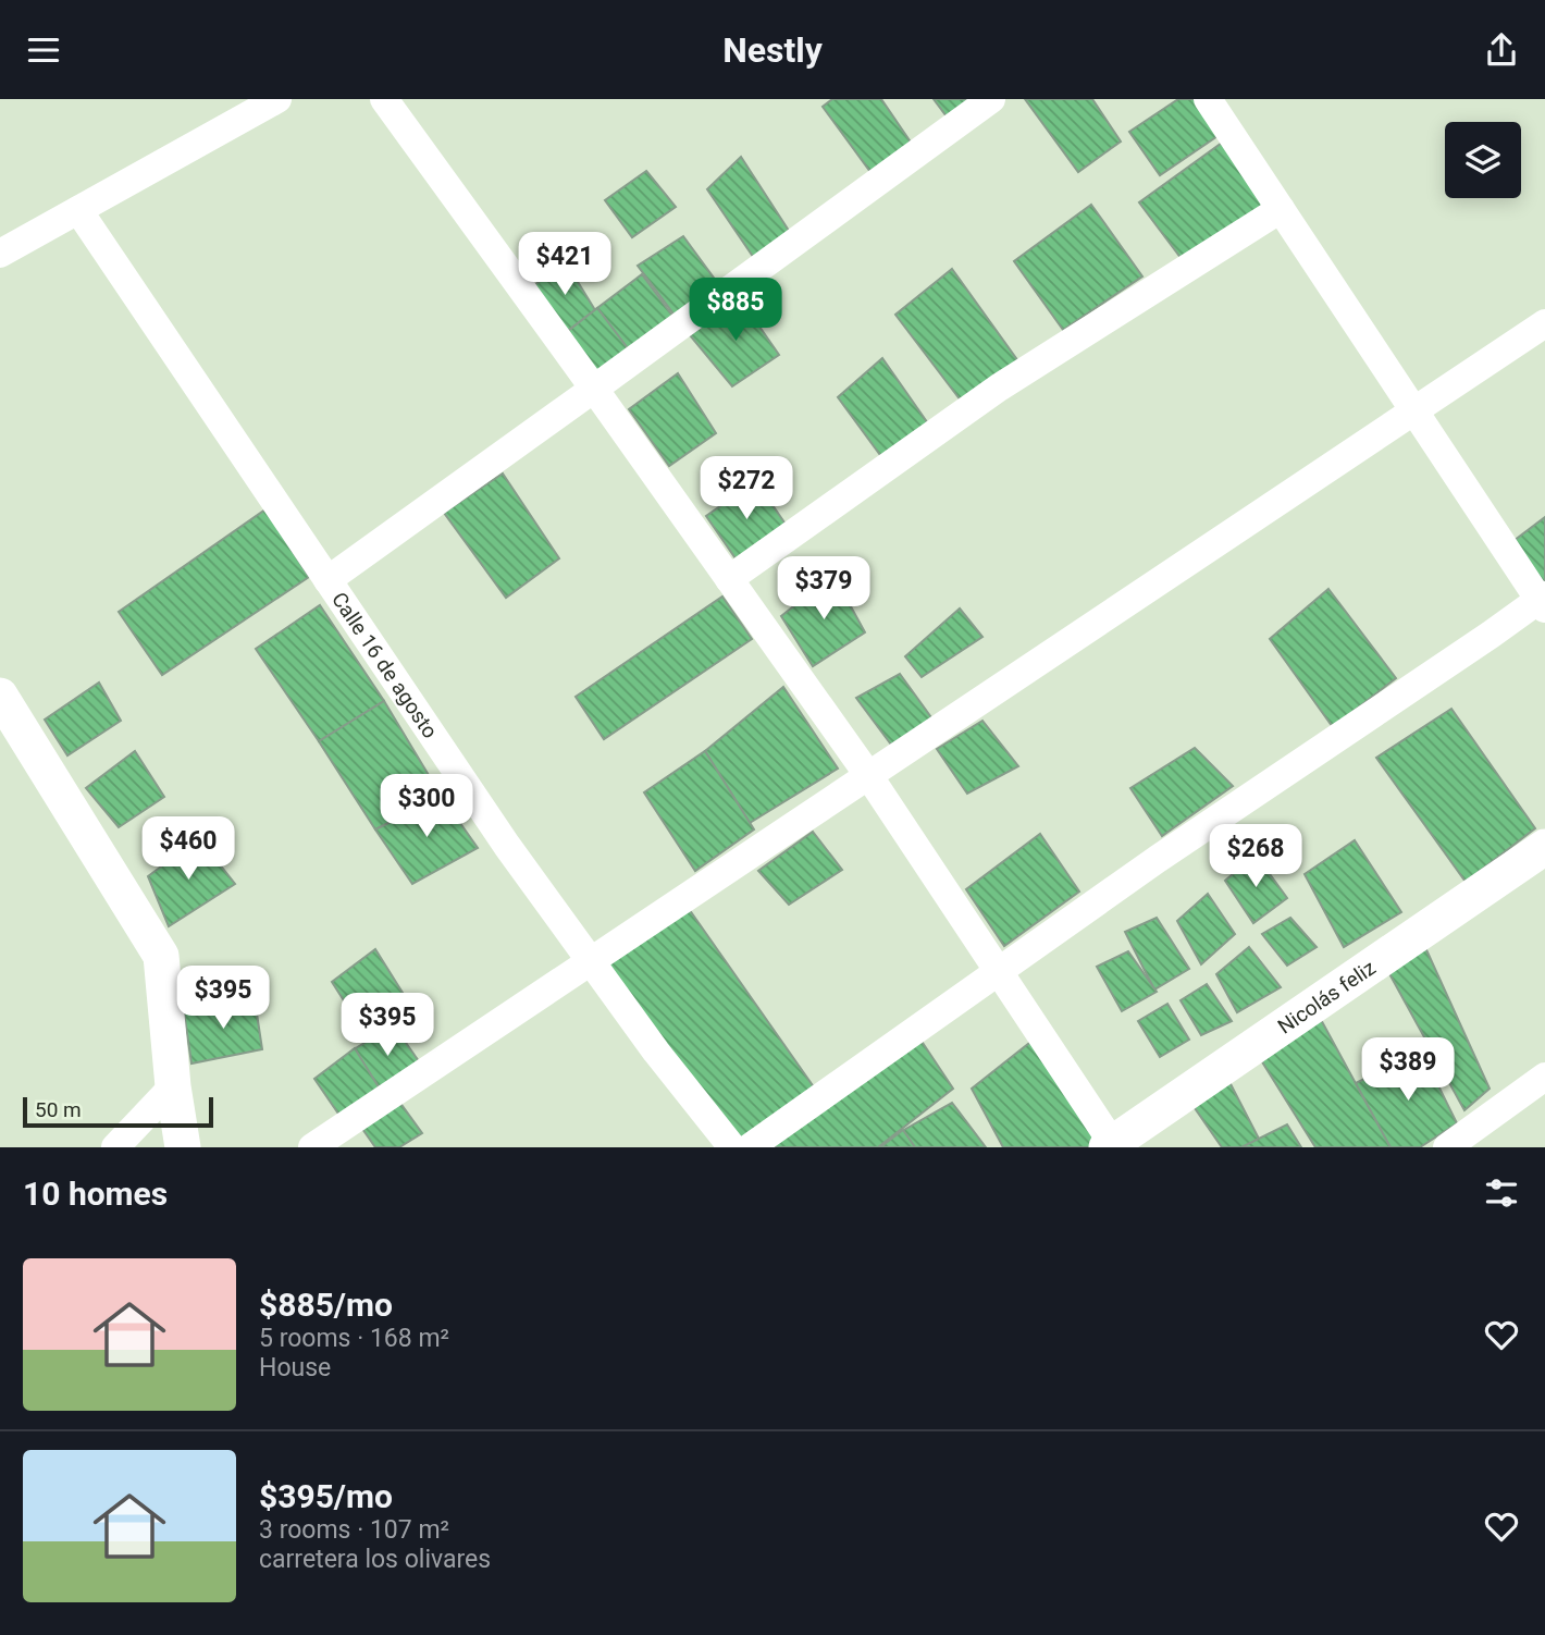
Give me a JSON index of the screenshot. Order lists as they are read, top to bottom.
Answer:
{
  "streets": {
    "main road": ["Nicolás feliz"],
    "street": ["Calle 16 de agosto"]
  },
  "scale_bar": "50 m",
  "page": {
    "header": "Nestly",
    "price": [
      "$421",
      "$885",
      "$272",
      "$379",
      "$300",
      "$460",
      "$268",
      "$395",
      "$395",
      "$389"
    ],
    "scale": "50 m",
    "heading": "10 homes",
    "list": [
      {
        "name": "$885/mo",
        "note": "5 rooms · 168 m² · House"
      },
      {
        "name": "$395/mo",
        "note": "3 rooms · 107 m² · carretera los olivares"
      }
    ]
  }
}
